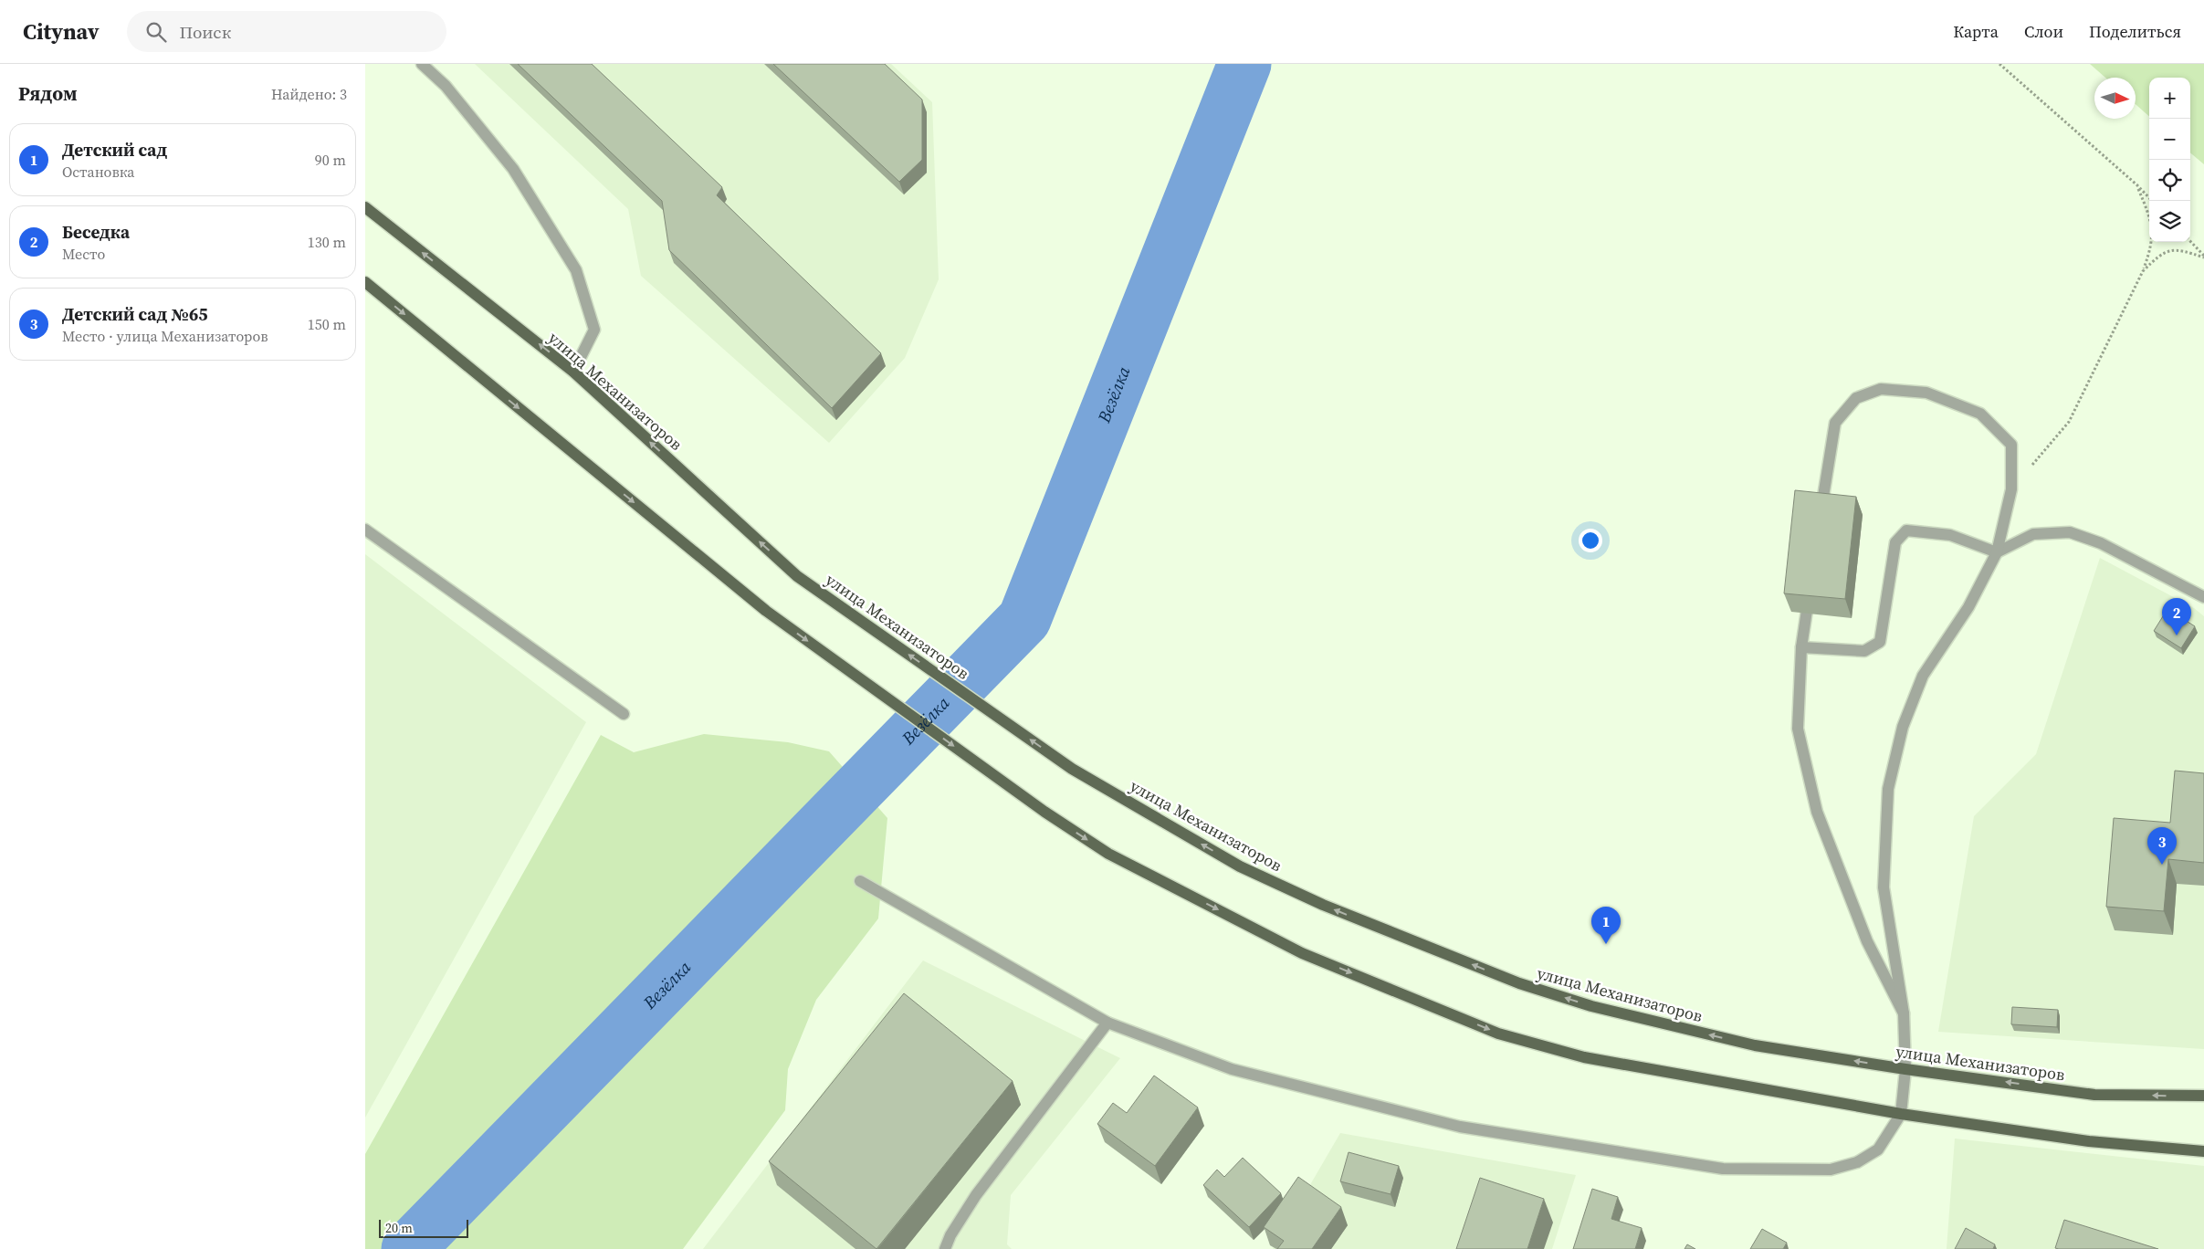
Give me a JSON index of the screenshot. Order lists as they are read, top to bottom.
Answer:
{
  "streets": {
    "main road": ["улица Механизаторов"]
  },
  "water": ["Везёлка"],
  "scale_bar": "20 m",
  "north": "right",
  "page": {
    "header": "Citynav",
    "search": "Поиск",
    "nav": ["Карта", "Слои", "Поделиться"],
    "heading": ["Рядом", "Найдено: 3"],
    "map_buttons": ["+", "−"],
    "list": [
      {
        "mark": "1",
        "name": "Детский сад",
        "note": "Остановка",
        "value": "90 m"
      },
      {
        "mark": "2",
        "name": "Беседка",
        "note": "Место",
        "value": "130 m"
      },
      {
        "mark": "3",
        "name": "Детский сад №65",
        "note": "Место · улица Механизаторов",
        "value": "150 m"
      }
    ],
    "pins": ["2", "3", "1"],
    "scale": "20 m"
  }
}
